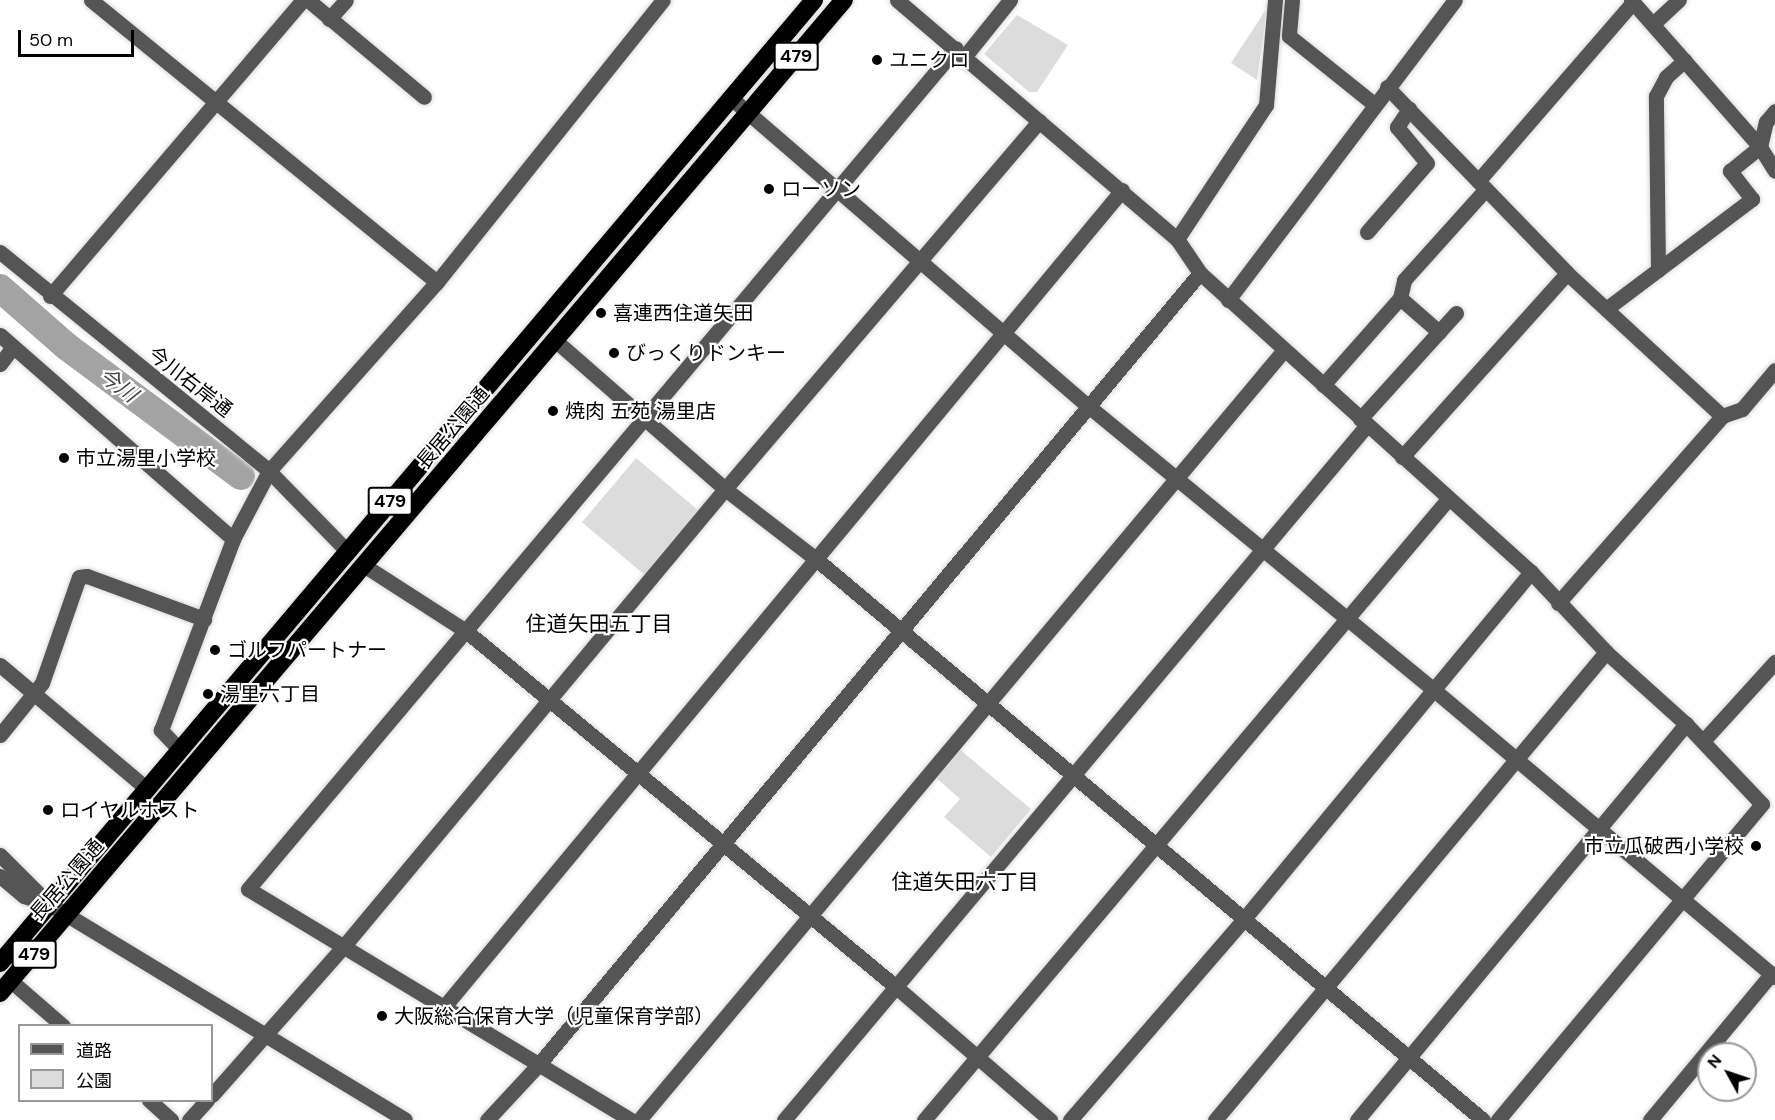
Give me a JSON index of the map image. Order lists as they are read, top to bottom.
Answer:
{
  "streets": {
    "highway": ["479", "長居公園通"],
    "street": ["今川右岸通"]
  },
  "crossings": [
    ["今川右岸通", "長居公園通"]
  ],
  "districts": ["住道矢田五丁目", "住道矢田六丁目"],
  "water": ["今川"],
  "places": [
    "ユニクロ",
    "ローソン",
    "喜連西住道矢田",
    "びっくりドンキー",
    "焼肉 五苑 湯里店",
    "市立湯里小学校",
    "ゴルフパートナー",
    "湯里六丁目",
    "ロイヤルホスト",
    "市立瓜破西小学校",
    "大阪総合保育大学（児童保育学部）"
  ],
  "legend": ["道路", "公園"],
  "scale_bar": "50 m",
  "north": "top left"
}
